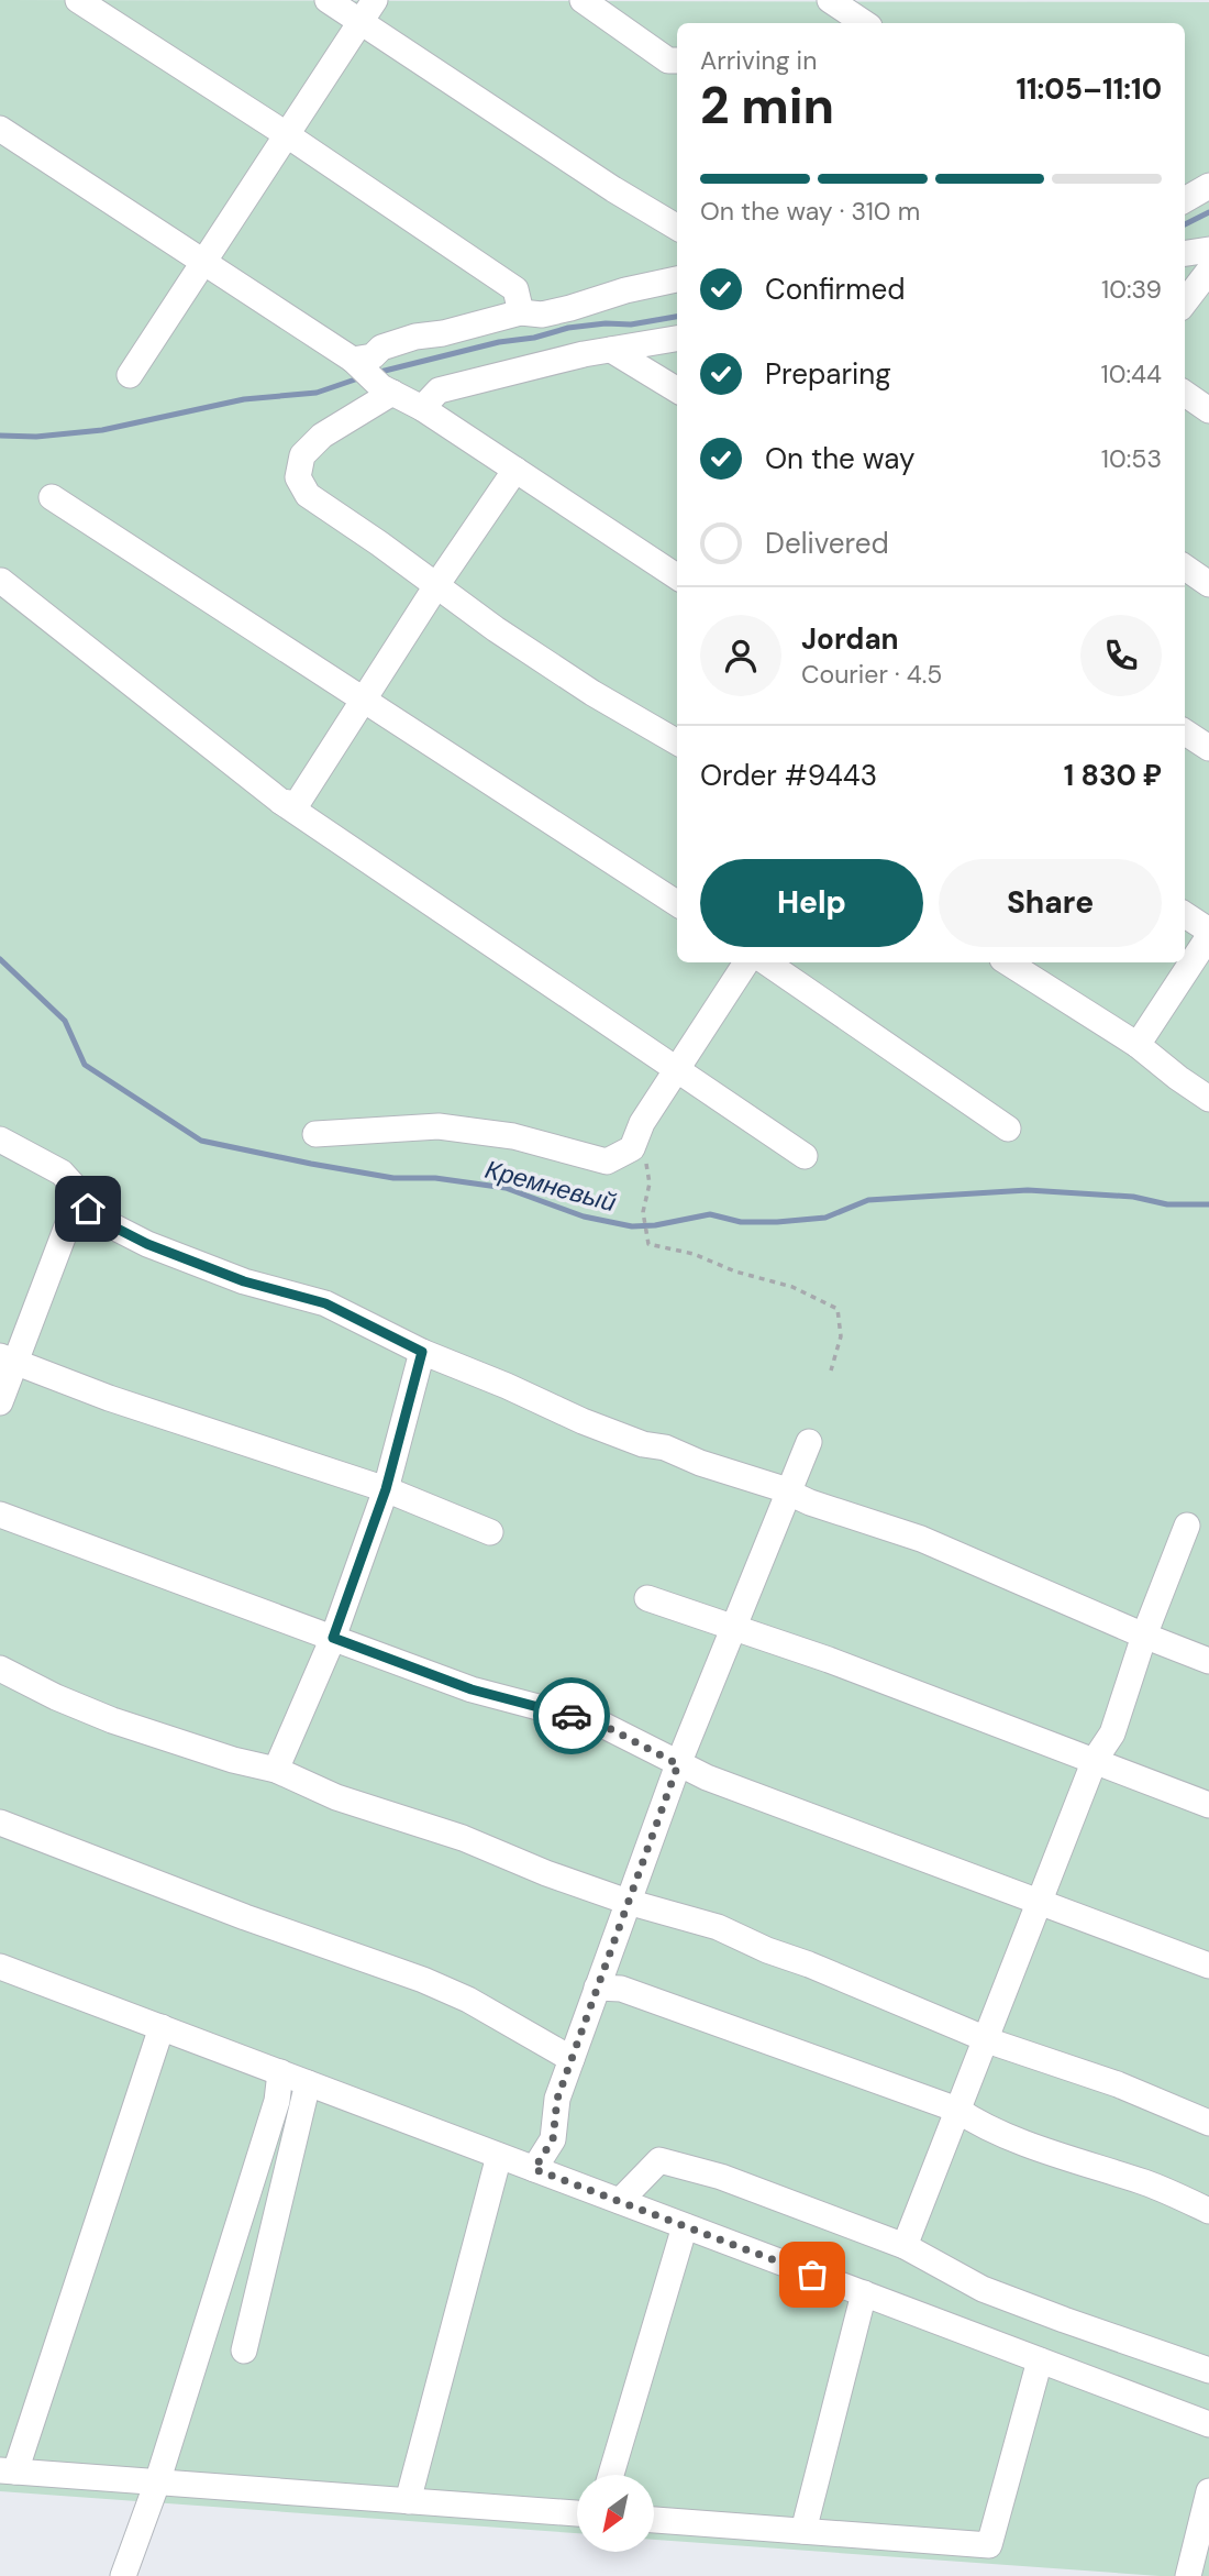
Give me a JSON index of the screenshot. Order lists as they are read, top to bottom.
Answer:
{
  "water": ["Кремневый"],
  "north": "bottom left",
  "page": {
    "heading": ["2 min", "Arriving in", "11:05–11:10"],
    "panel": [
      "Jordan",
      "Courier · 4.5",
      "Order #9443",
      "1 830 ₽"
    ],
    "bar": "On the way · 310 m",
    "list": [
      ["Confirmed", "10:39"],
      ["Preparing", "10:44"],
      ["On the way", "10:53"],
      "Delivered"
    ],
    "buttons": ["Help", "Share"]
  }
}
